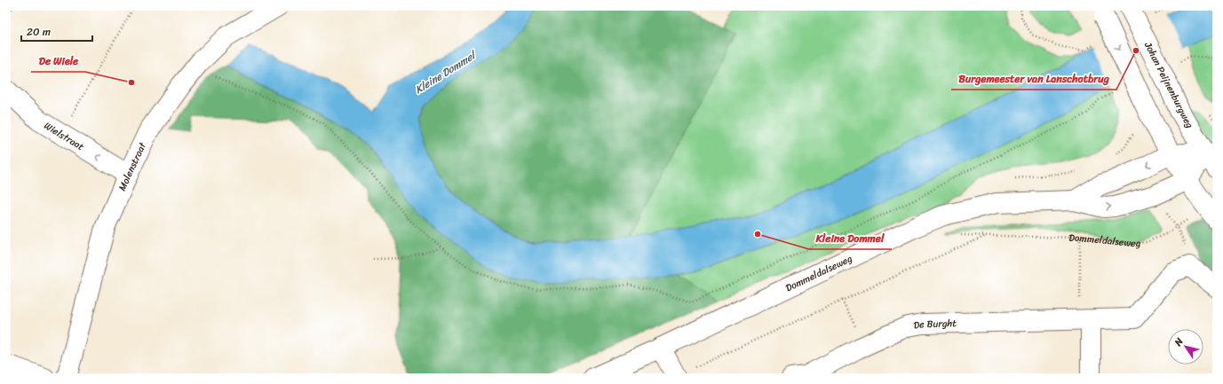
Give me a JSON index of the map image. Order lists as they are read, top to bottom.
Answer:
{
  "streets": {
    "street": [
      "Johan Peijnenburgweg",
      "Wielstraat",
      "Molenstraat",
      "Dommeldalseweg",
      "De Burght"
    ]
  },
  "crossings": [
    ["Johan Peijnenburgweg", "Dommeldalseweg"],
    ["Wielstraat", "Molenstraat"]
  ],
  "one_way": ["Wielstraat"],
  "water": ["Kleine Dommel"],
  "places": ["Burgemeester van Lanschotbrug", "De Wiele", "Kleine Dommel"],
  "scale_bar": "20 m",
  "north": "top left"
}
